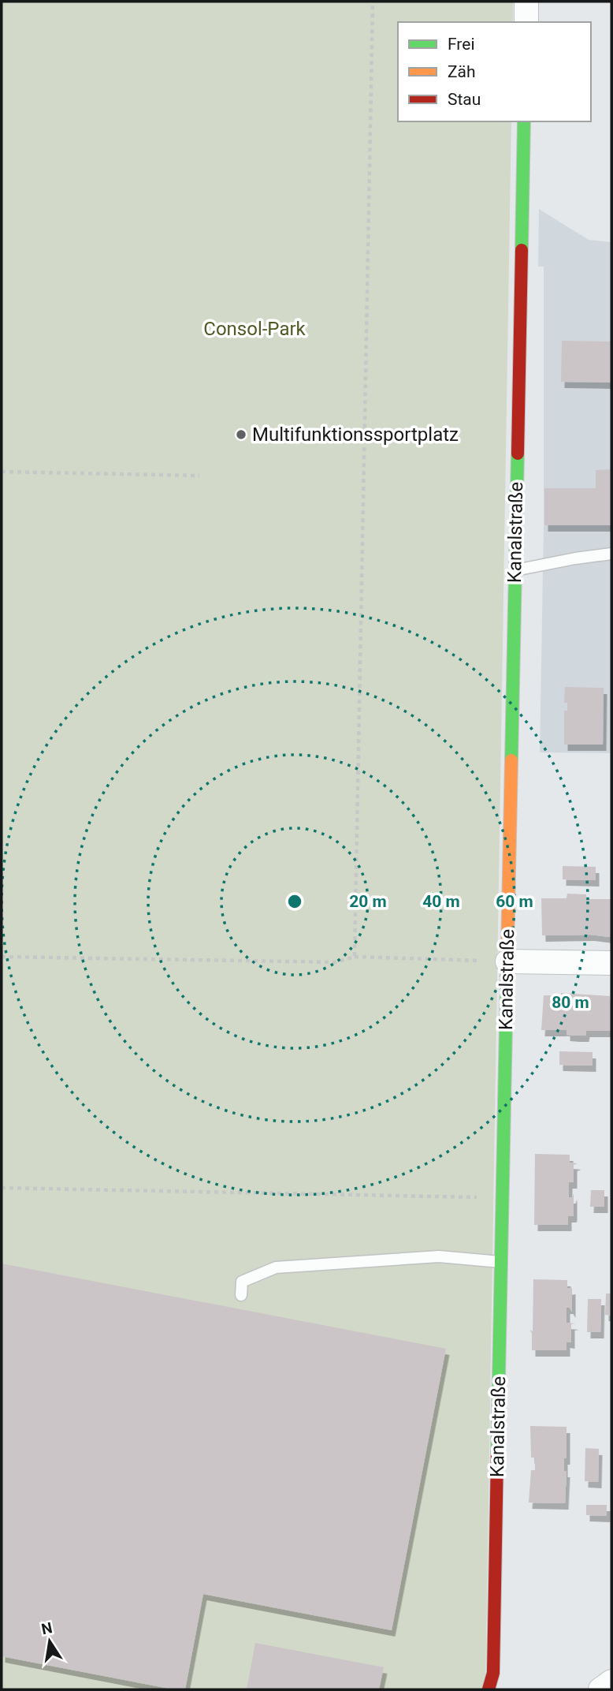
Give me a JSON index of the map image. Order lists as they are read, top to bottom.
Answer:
{
  "streets": {
    "street": ["Kanalstraße"]
  },
  "parks": ["Consol-Park"],
  "places": ["Multifunktionssportplatz"],
  "legend": ["Frei", "Zäh", "Stau"],
  "north": "top",
  "rings": [
    "20 m",
    "40 m",
    "60 m",
    "80 m"
  ]
}
